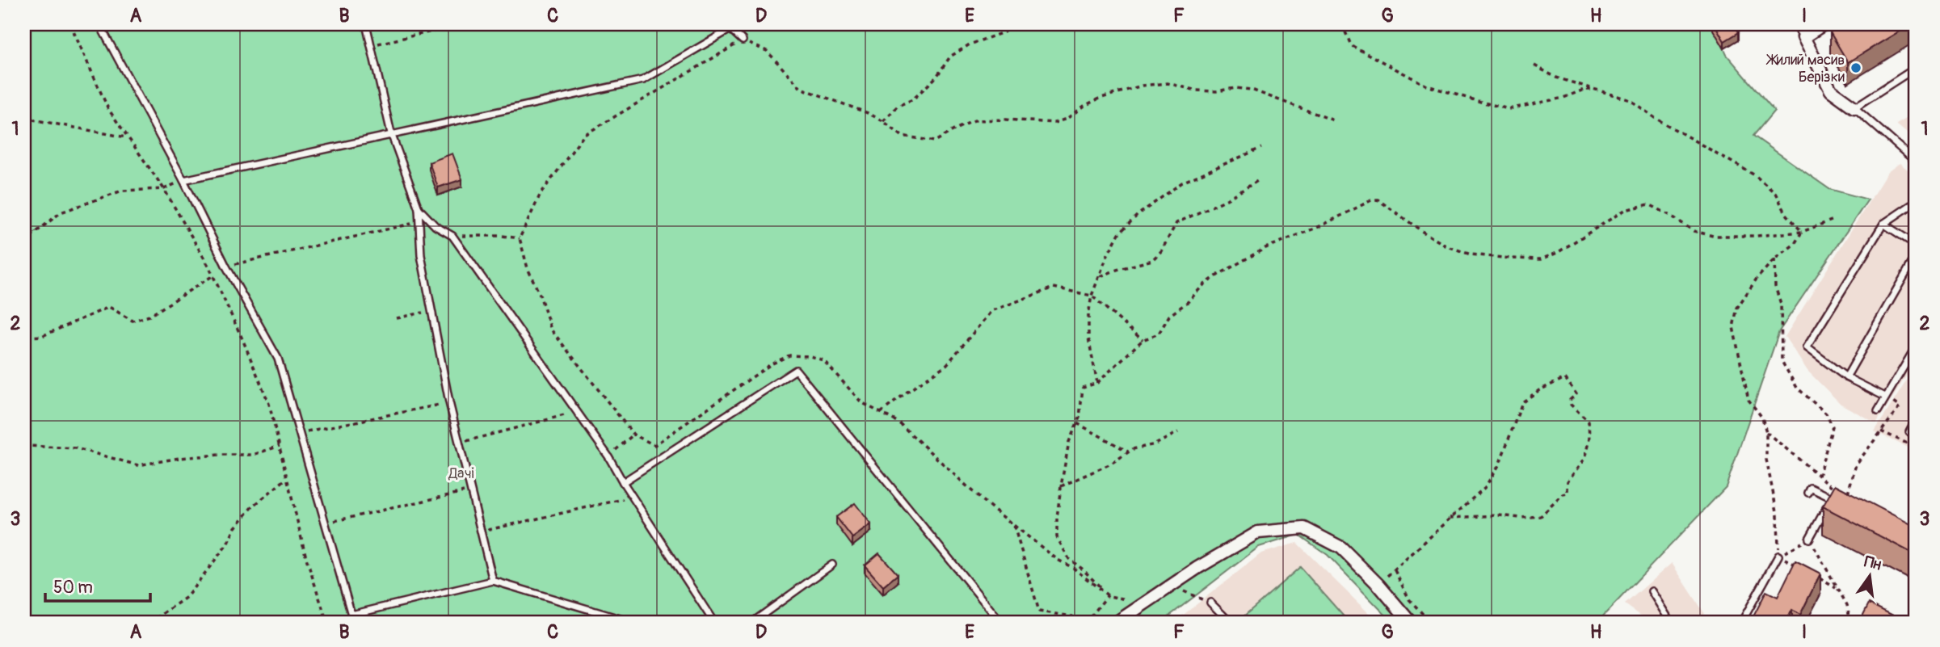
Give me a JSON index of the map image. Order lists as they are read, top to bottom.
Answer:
{
  "parks": ["Дачі"],
  "places": ["Жилий масив Берізки"],
  "scale_bar": "50 m",
  "north": "top",
  "grid": {
    "columns": [
      "A",
      "B",
      "C",
      "D",
      "E",
      "F",
      "G",
      "H",
      "I"
    ],
    "rows": ["1", "2", "3"]
  }
}
